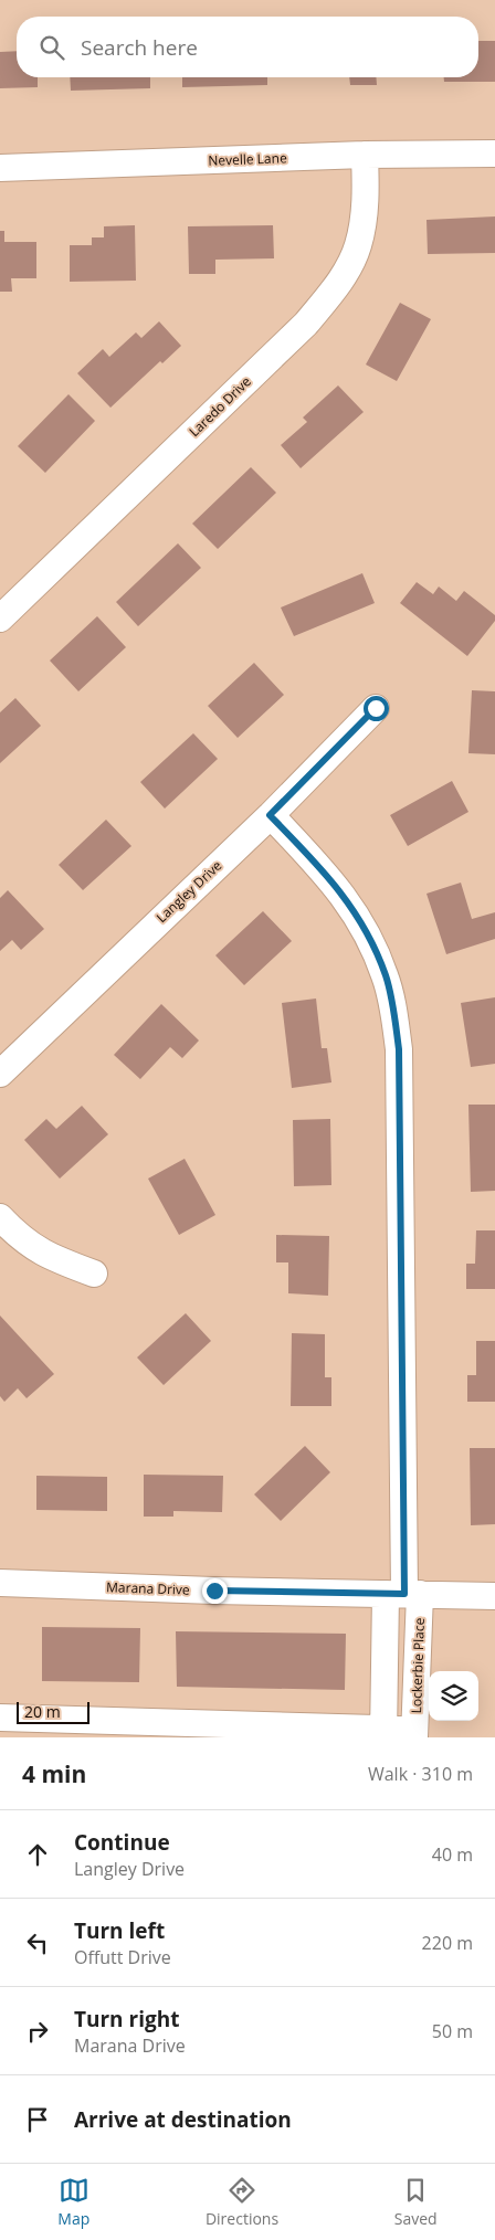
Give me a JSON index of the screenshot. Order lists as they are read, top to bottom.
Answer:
{
  "streets": {
    "street": [
      "Nevelle Lane",
      "Laredo Drive",
      "Langley Drive",
      "Marana Drive",
      "Lockerbie Place"
    ]
  },
  "crossings": [
    ["Nevelle Lane", "Laredo Drive"],
    ["Marana Drive", "Lockerbie Place"]
  ],
  "scale_bar": "20 m",
  "page": {
    "search": "Search here",
    "scale": "20 m",
    "heading": ["4 min", "Walk · 310 m"],
    "list": [
      ["Continue", "Langley Drive", "40 m"],
      ["Turn left", "Offutt Drive", "220 m"],
      ["Turn right", "Marana Drive", "50 m"],
      "Arrive at destination"
    ],
    "nav": ["Map", "Directions", "Saved"]
  }
}
